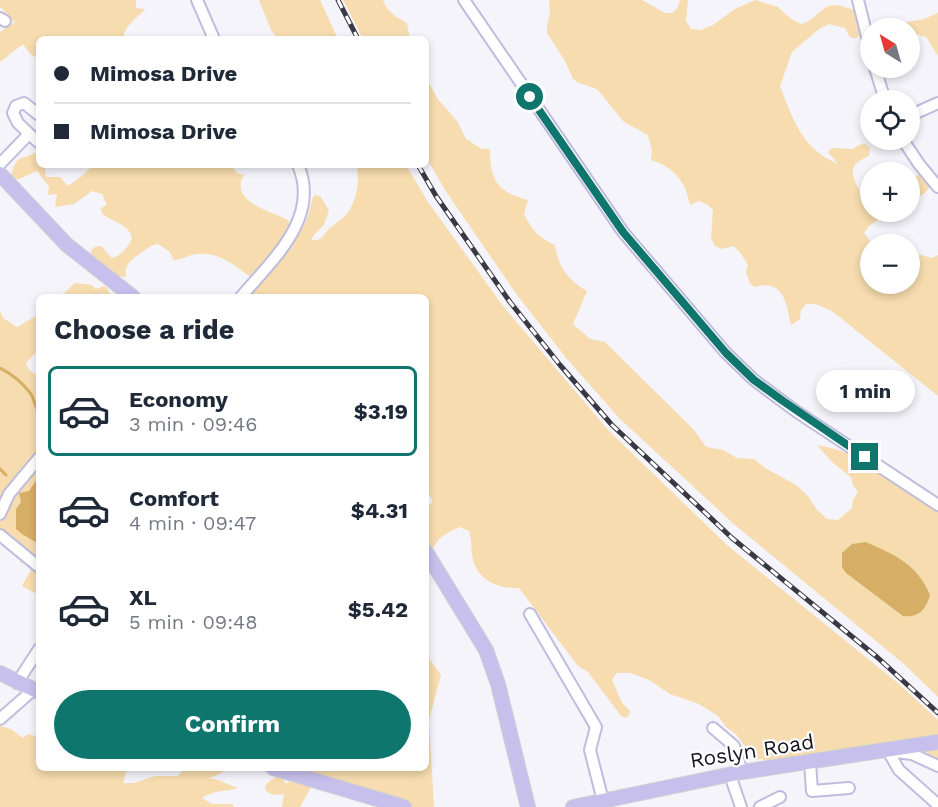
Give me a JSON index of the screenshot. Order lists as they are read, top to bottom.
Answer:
{
  "streets": {
    "main road": ["Roslyn Road"]
  },
  "north": "top left",
  "page": {
    "map_buttons": ["+", "−"],
    "banner": ["Mimosa Drive", "Mimosa Drive"],
    "heading": "Choose a ride",
    "list": [
      {
        "name": "Economy",
        "note": "3 min · 09:46",
        "value": "$3.19"
      },
      {
        "name": "Comfort",
        "note": "4 min · 09:47",
        "value": "$4.31"
      },
      {
        "name": "XL",
        "note": "5 min · 09:48",
        "value": "$5.42"
      }
    ],
    "bubble": "1 min",
    "buttons": "Confirm"
  }
}
